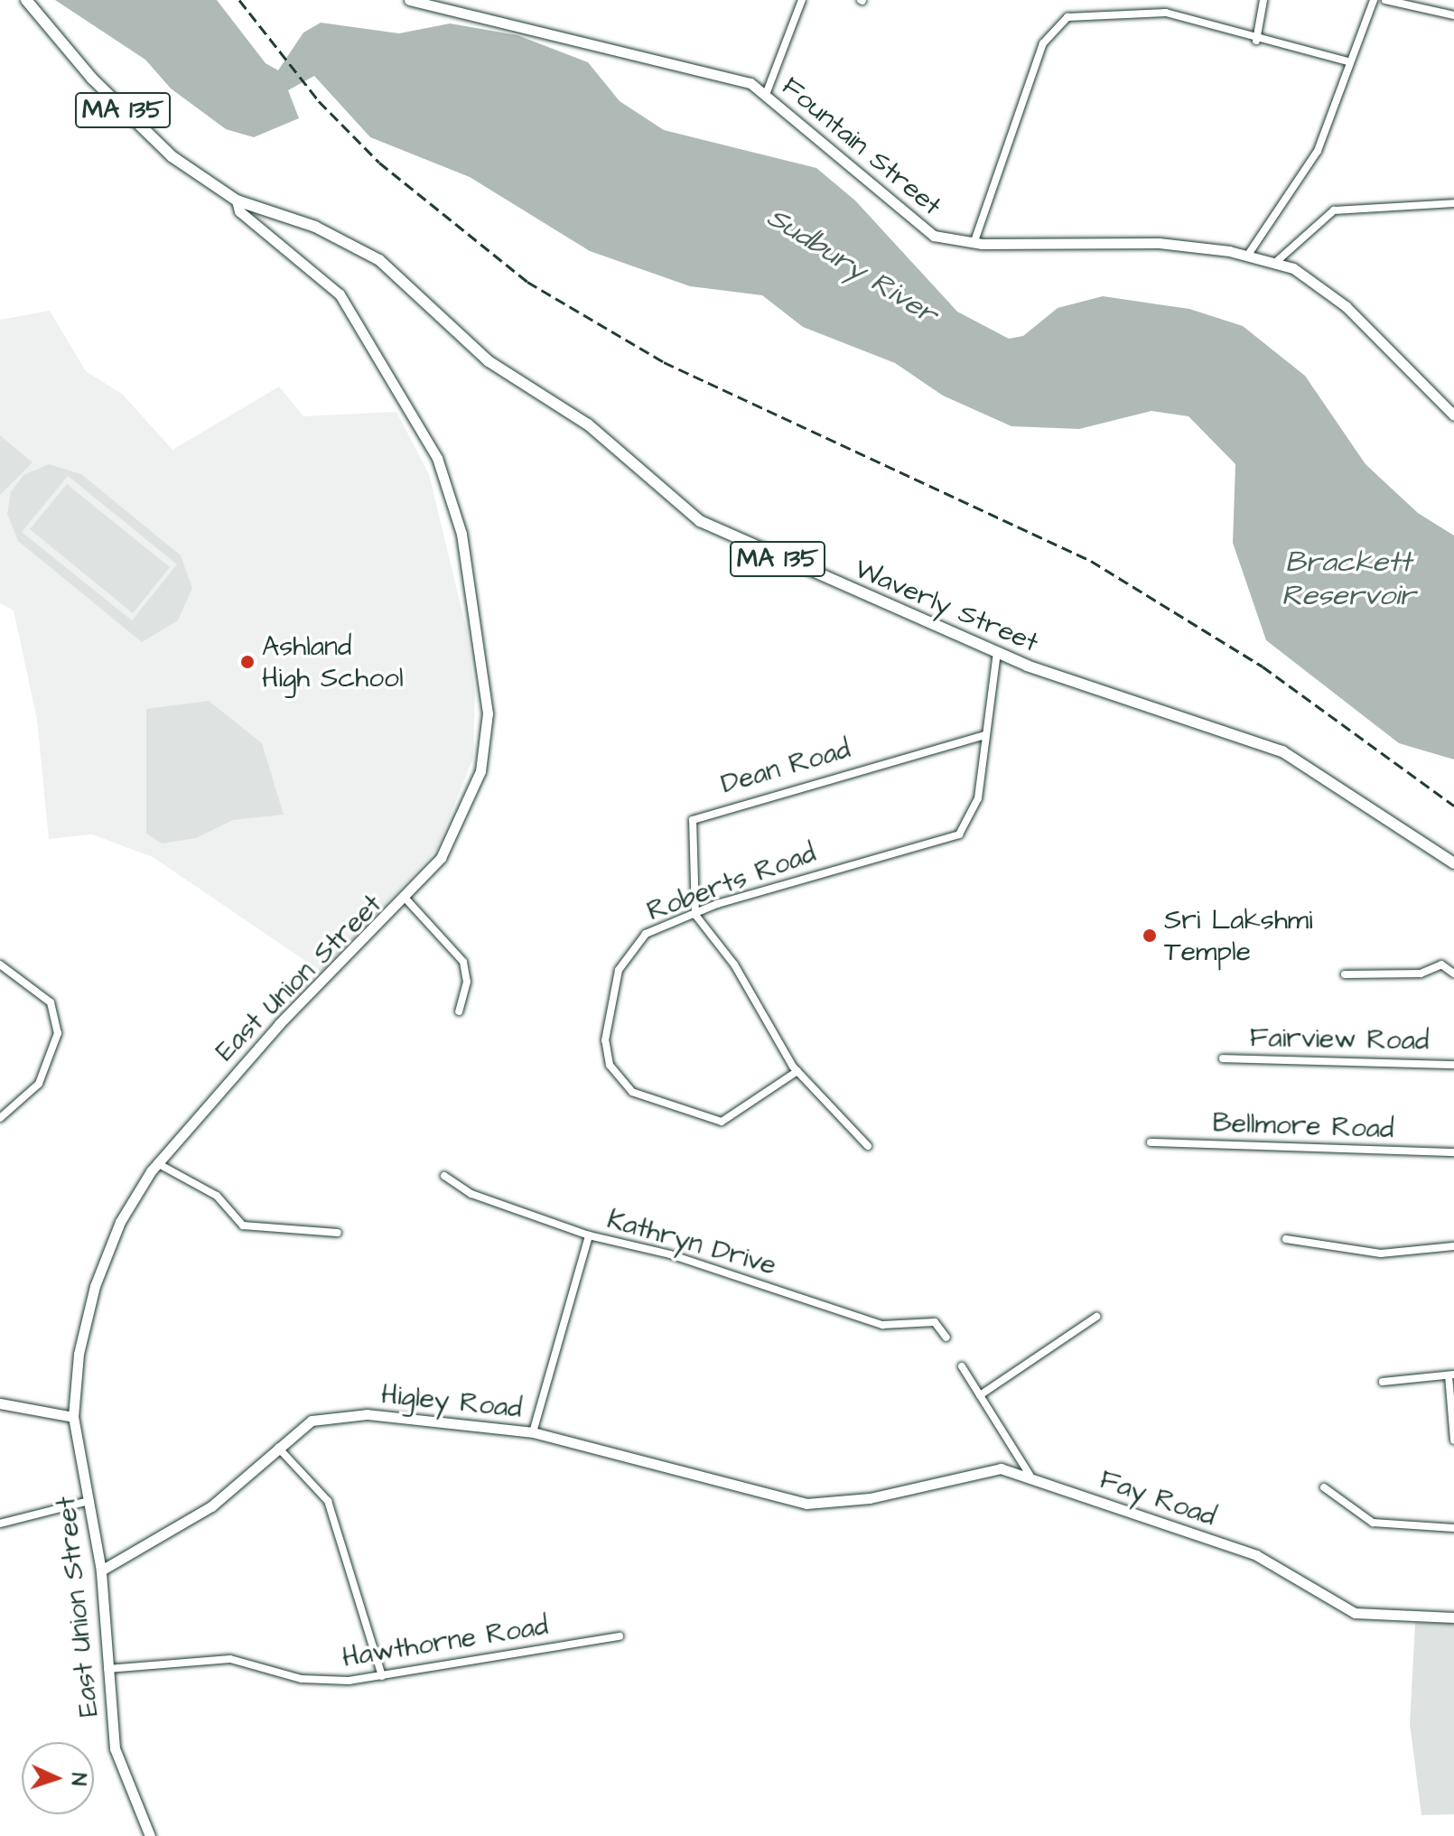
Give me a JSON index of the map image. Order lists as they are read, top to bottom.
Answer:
{
  "streets": {
    "main road": ["MA 135", "Waverly Street"],
    "street": [
      "Fountain Street",
      "Dean Road",
      "Roberts Road",
      "East Union Street",
      "Fairview Road",
      "Bellmore Road",
      "Kathryn Drive",
      "Higley Road",
      "Fay Road",
      "Hawthorne Road"
    ]
  },
  "crossings": [
    ["MA 135", "Waverly Street"],
    ["MA 135", "East Union Street"],
    ["Waverly Street", "Roberts Road"],
    ["Waverly Street", "East Union Street"],
    ["Dean Road", "Roberts Road"],
    ["East Union Street", "Higley Road"],
    ["East Union Street", "Hawthorne Road"],
    ["Higley Road", "Fay Road"]
  ],
  "water": ["Sudbury River", "Brackett Reservoir"],
  "places": ["Ashland High School", "Sri Lakshmi Temple"],
  "north": "right"
}
